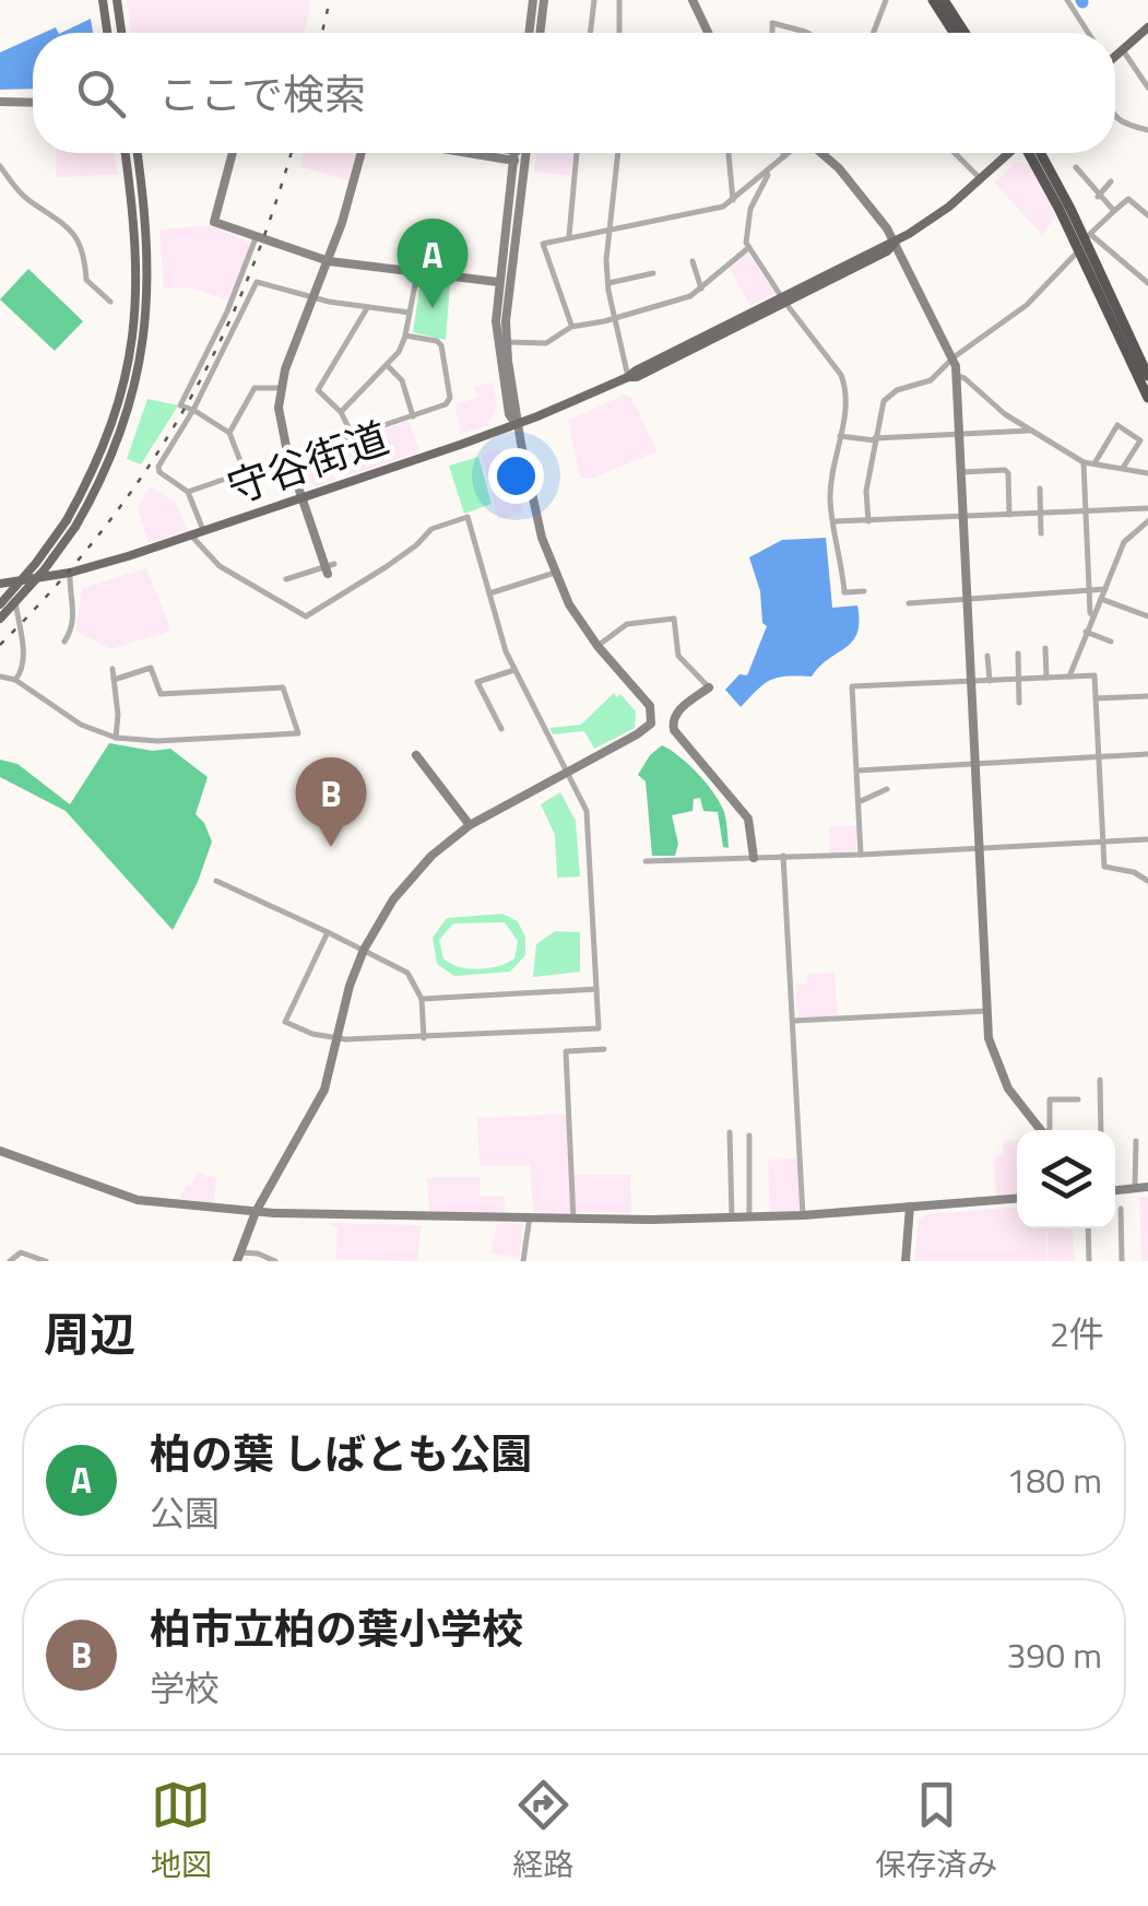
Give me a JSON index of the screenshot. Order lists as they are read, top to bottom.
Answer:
{
  "streets": {
    "main road": ["守谷街道"]
  },
  "page": {
    "search": "ここで検索",
    "pins": ["A", "B"],
    "heading": ["周辺", "2件"],
    "list": [
      {
        "mark": "A",
        "name": "柏の葉 しばとも公園",
        "note": "公園",
        "value": "180 m"
      },
      {
        "mark": "B",
        "name": "柏市立柏の葉小学校",
        "note": "学校",
        "value": "390 m"
      }
    ],
    "nav": ["地図", "経路", "保存済み"]
  }
}
